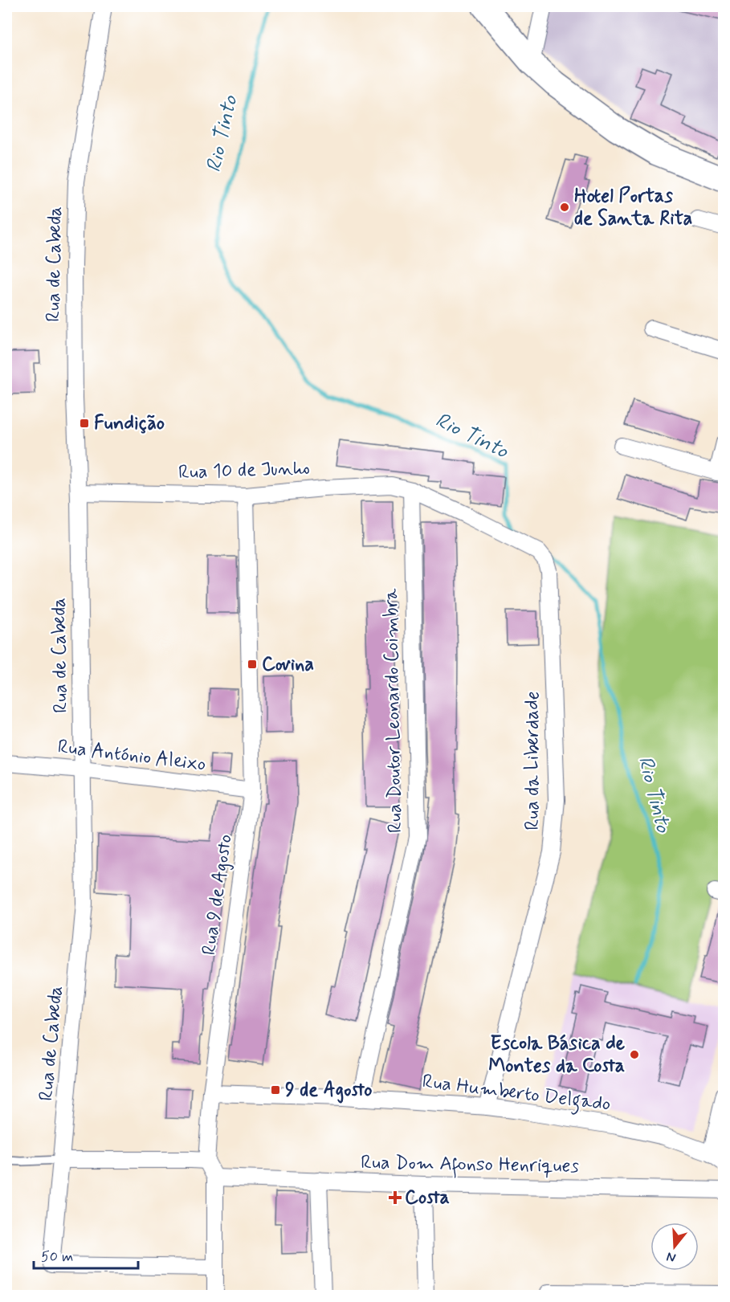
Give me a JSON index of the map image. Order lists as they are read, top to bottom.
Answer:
{
  "streets": {
    "street": [
      "Rua de Cabeda",
      "Rua 10 de Junho",
      "Rua Doutor Leonardo Coimbra",
      "Rua António Aleixo",
      "Rua da Liberdade",
      "Rua 9 de Agosto",
      "Rua Humberto Delgado",
      "Rua Dom Afonso Henriques"
    ]
  },
  "crossings": [
    ["Rua de Cabeda", "Rua 10 de Junho"],
    ["Rua de Cabeda", "Rua António Aleixo"],
    ["Rua 10 de Junho", "Rua Doutor Leonardo Coimbra"],
    ["Rua 10 de Junho", "Rua da Liberdade"],
    ["Rua 10 de Junho", "Rua 9 de Agosto"],
    ["Rua Doutor Leonardo Coimbra", "Rua da Liberdade"],
    ["Rua Doutor Leonardo Coimbra", "Rua Humberto Delgado"],
    ["Rua António Aleixo", "Rua 9 de Agosto"],
    ["Rua da Liberdade", "Rua Humberto Delgado"],
    ["Rua 9 de Agosto", "Rua Humberto Delgado"]
  ],
  "water": ["Rio Tinto"],
  "places": {
    "other": ["Hotel Portas de Santa Rita", "Escola Básica de Montes da Costa"],
    "transit": ["Fundição", "Covina", "9 de Agosto"],
    "health": ["Costa"]
  },
  "scale_bar": "50 m",
  "north": "bottom"
}
